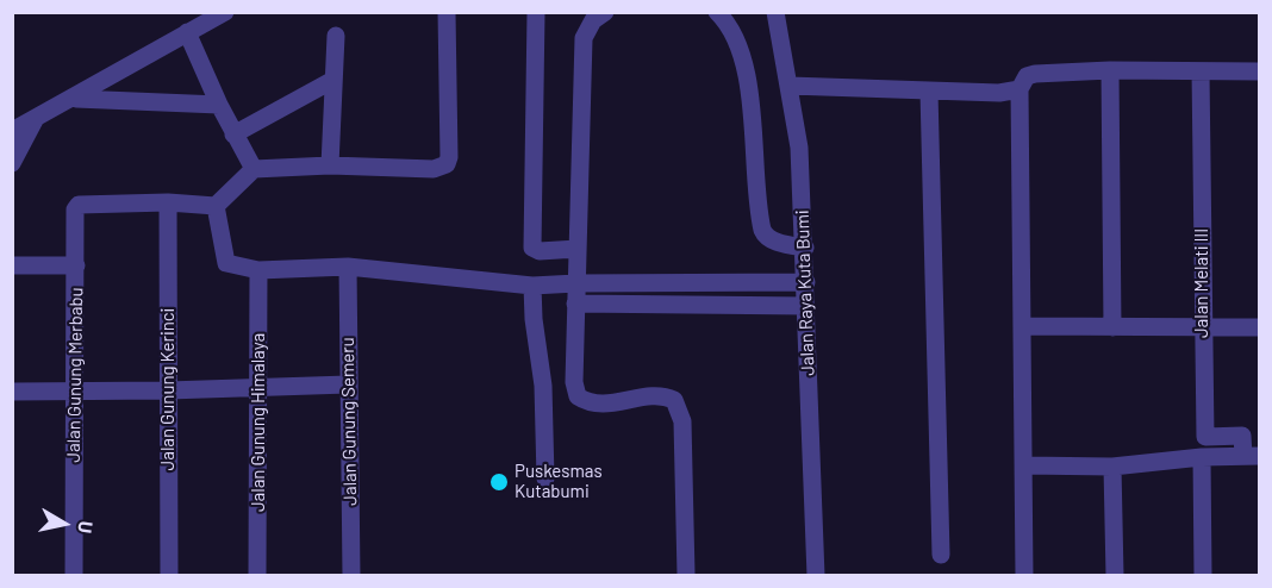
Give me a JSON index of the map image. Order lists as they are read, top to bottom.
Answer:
{
  "streets": {
    "street": [
      "Jalan Melati III",
      "Jalan Raya Kuta Bumi",
      "Jalan Gunung Merbabu",
      "Jalan Gunung Kerinci",
      "Jalan Gunung Semeru",
      "Jalan Gunung Himalaya"
    ]
  },
  "crossings": [
    ["Jalan Gunung Merbabu", "Jalan Gunung Kerinci"]
  ],
  "places": ["Puskesmas Kutabumi"],
  "north": "right"
}
